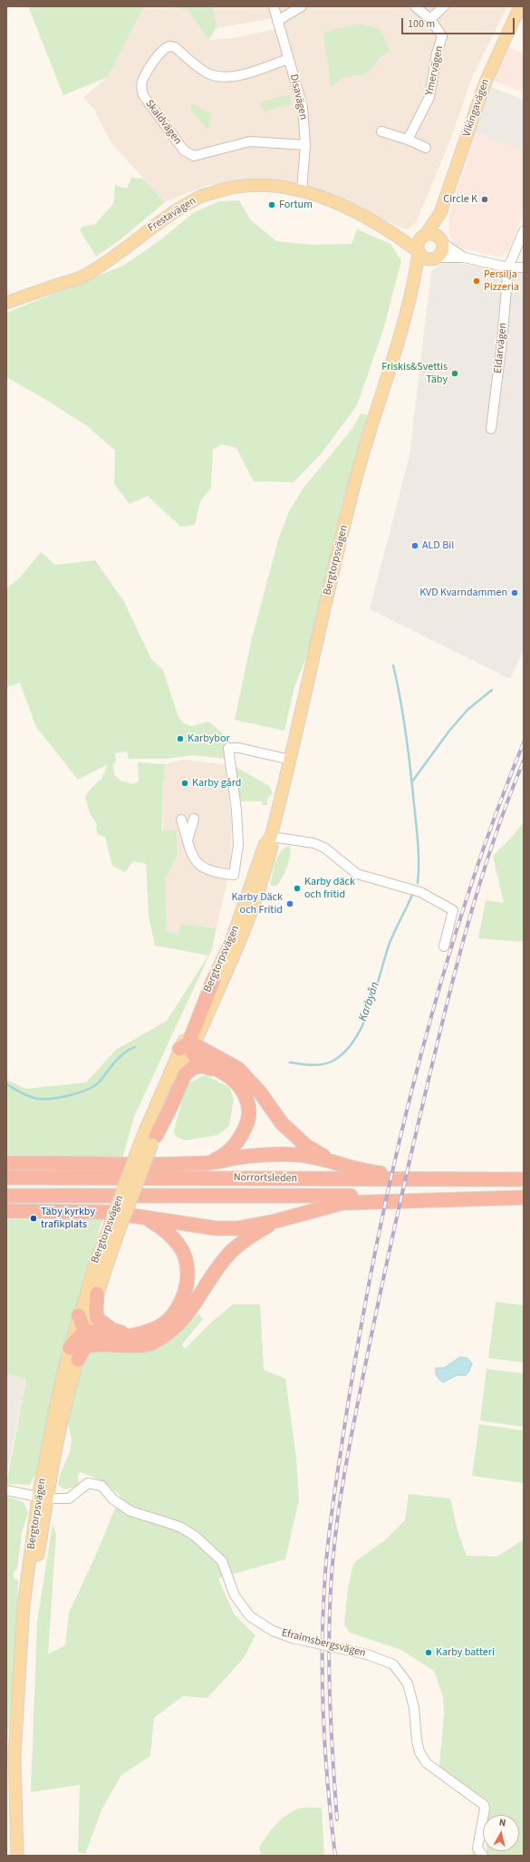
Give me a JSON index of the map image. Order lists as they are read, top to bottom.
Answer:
{
  "streets": {
    "highway": ["Norrortsleden"],
    "main road": ["Vikingavägen", "Frestavägen", "Bergtorpsvägen"],
    "street": [
      "Ymervägen",
      "Disavägen",
      "Skaldvägen",
      "Eldarvägen",
      "Efraimsbergsvägen"
    ]
  },
  "crossings": [
    ["Disavägen", "Skaldvägen"],
    ["Disavägen", "Frestavägen"],
    ["Vikingavägen", "Frestavägen"],
    ["Vikingavägen", "Bergtorpsvägen"],
    ["Frestavägen", "Bergtorpsvägen"],
    ["Bergtorpsvägen", "Efraimsbergsvägen"]
  ],
  "water": ["Karbyån"],
  "places": [
    "Circle K",
    "Fortum",
    "Persilja Pizzeria",
    "Friskis&Svettis Täby",
    "ALD Bil",
    "KVD Kvarndammen",
    "Karbybor",
    "Karby gård",
    "Karby däck och fritid",
    "Karby Däck och Fritid",
    "Täby kyrkby trafikplats",
    "Karby batteri"
  ],
  "scale_bar": "100 m",
  "north": "top"
}
